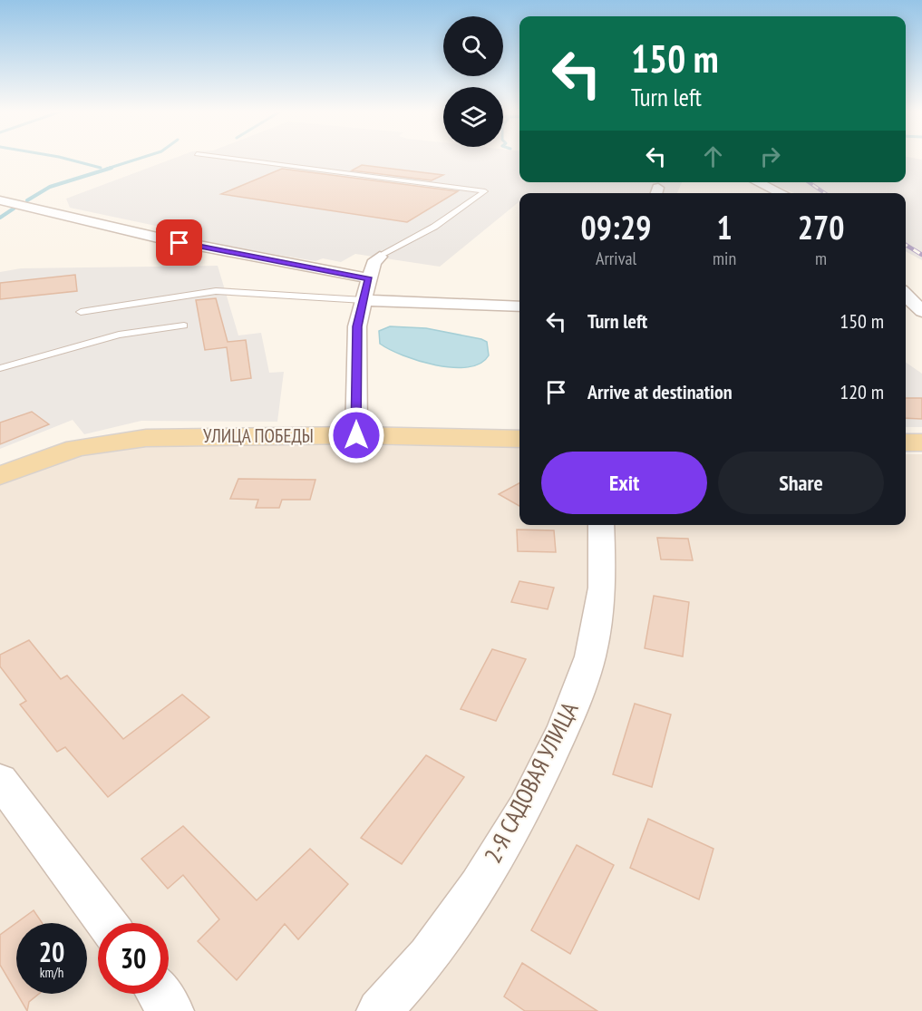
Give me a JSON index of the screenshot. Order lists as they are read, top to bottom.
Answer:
{
  "streets": {
    "main road": ["УЛИЦА ПОБЕДЫ"],
    "street": ["2-Я САДОВАЯ УЛИЦА"]
  },
  "page": {
    "turn": ["150 m", "Turn left"],
    "eta": [
      "09:29",
      "Arrival",
      "1",
      "min",
      "270",
      "m"
    ],
    "list": [
      {
        "name": "Turn left",
        "value": "150 m"
      },
      {
        "name": "Arrive at destination",
        "value": "120 m"
      }
    ],
    "buttons": ["Exit", "Share"],
    "speed": "20 km/h",
    "limit": "30"
  }
}
